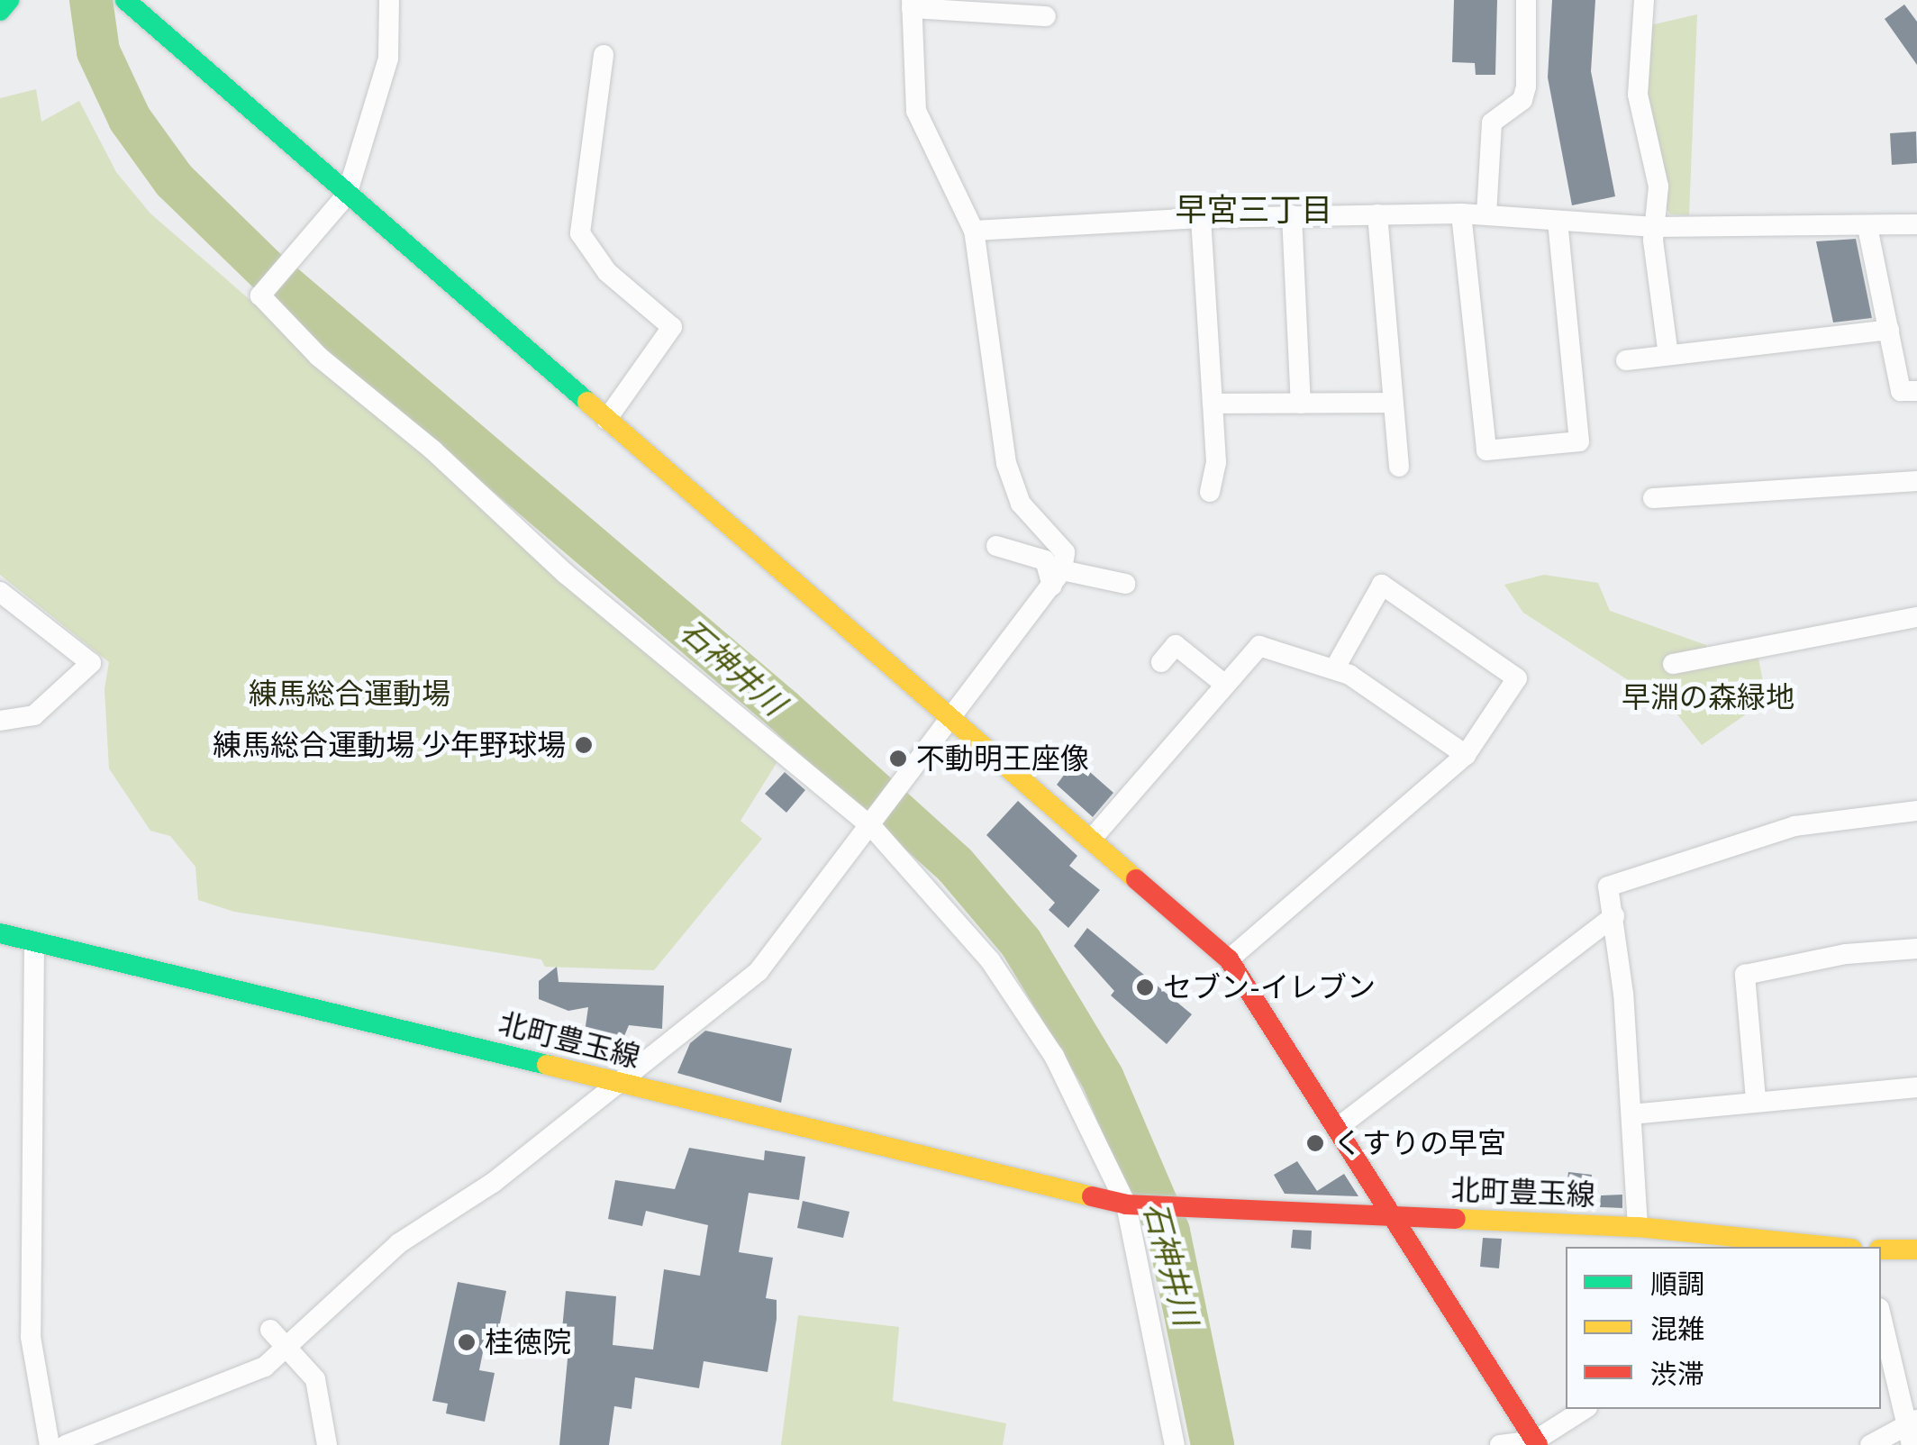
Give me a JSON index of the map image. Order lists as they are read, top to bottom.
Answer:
{
  "streets": {
    "street": ["北町豊玉線"]
  },
  "districts": ["早宮三丁目"],
  "water": ["石神井川"],
  "parks": ["練馬総合運動場", "早淵の森緑地"],
  "places": [
    "練馬総合運動場 少年野球場",
    "不動明王座像",
    "セブン-イレブン",
    "くすりの早宮",
    "桂徳院"
  ],
  "legend": ["順調", "混雑", "渋滞"]
}
